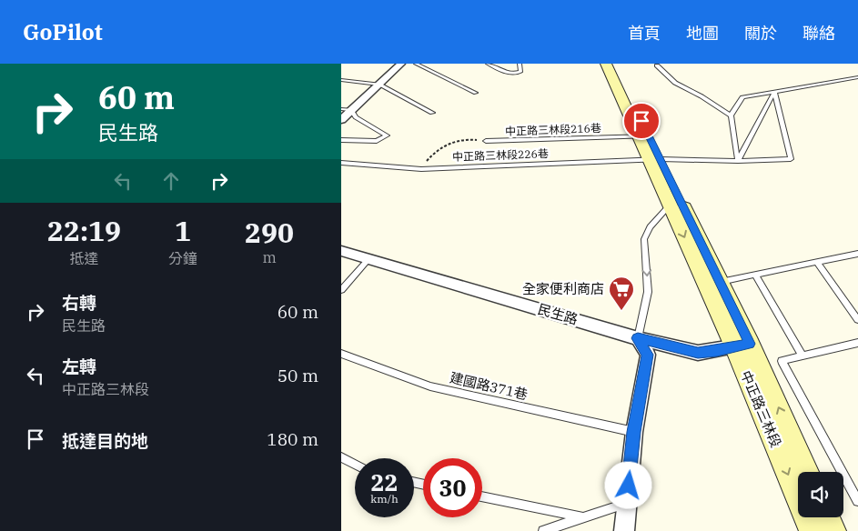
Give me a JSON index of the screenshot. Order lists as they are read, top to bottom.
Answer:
{
  "streets": {
    "main road": ["中正路三林段"],
    "street": ["民生路"],
    "lane": ["中正路三林段216巷", "中正路三林段226巷", "建國路371巷"]
  },
  "crossings": [
    ["中正路三林段216巷", "中正路三林段"],
    ["中正路三林段226巷", "中正路三林段"],
    ["民生路", "中正路三林段"]
  ],
  "places": {
    "supermarket": ["全家便利商店"]
  },
  "page": {
    "header": "GoPilot",
    "nav": [
      "首頁",
      "地圖",
      "關於",
      "聯絡"
    ],
    "turn": ["60 m", "民生路"],
    "eta": [
      "22:19",
      "抵達",
      "1",
      "分鐘",
      "290",
      "m"
    ],
    "list": [
      {
        "name": "右轉",
        "note": "民生路",
        "value": "60 m"
      },
      {
        "name": "左轉",
        "note": "中正路三林段",
        "value": "50 m"
      },
      {
        "name": "抵達目的地",
        "value": "180 m"
      }
    ],
    "speed": "22 km/h",
    "limit": "30"
  }
}
